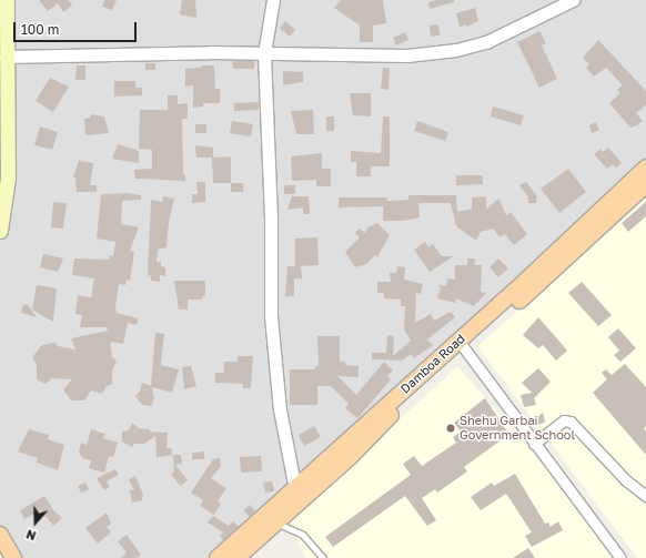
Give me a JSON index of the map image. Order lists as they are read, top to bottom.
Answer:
{
  "streets": {
    "main road": ["Damboa Road"]
  },
  "places": ["Shehu Garbai Government School"],
  "scale_bar": "100 m",
  "north": "bottom"
}
